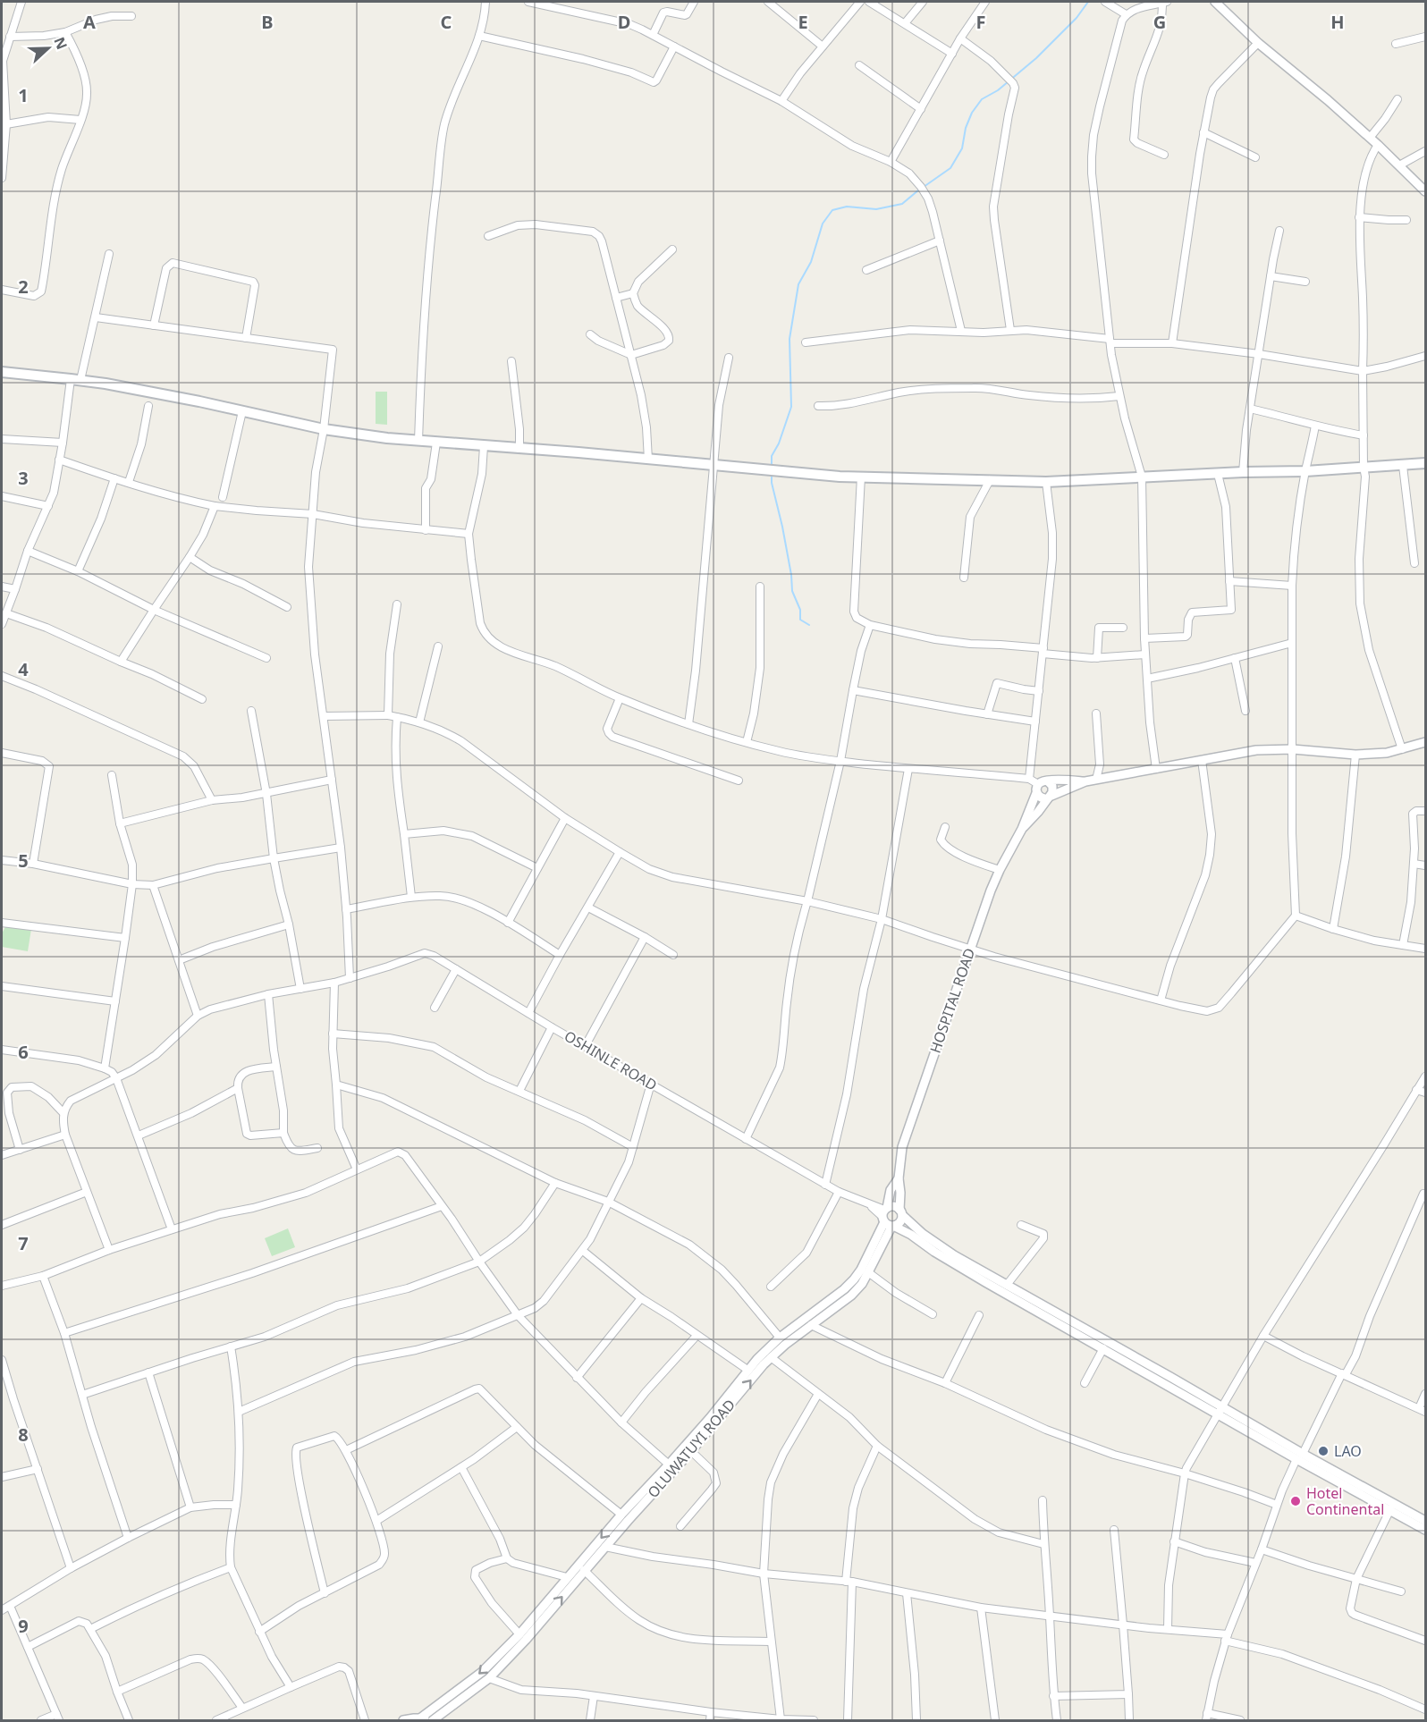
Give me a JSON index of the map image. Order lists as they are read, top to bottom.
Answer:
{
  "streets": {
    "street": ["HOSPITAL ROAD", "OSHINLE ROAD", "OLUWATUYI ROAD"]
  },
  "places": ["LAO", "Hotel Continental"],
  "north": "right",
  "grid": {
    "columns": [
      "A",
      "B",
      "C",
      "D",
      "E",
      "F",
      "G",
      "H"
    ],
    "rows": [
      "1",
      "2",
      "3",
      "4",
      "5",
      "6",
      "7",
      "8",
      "9"
    ]
  }
}
